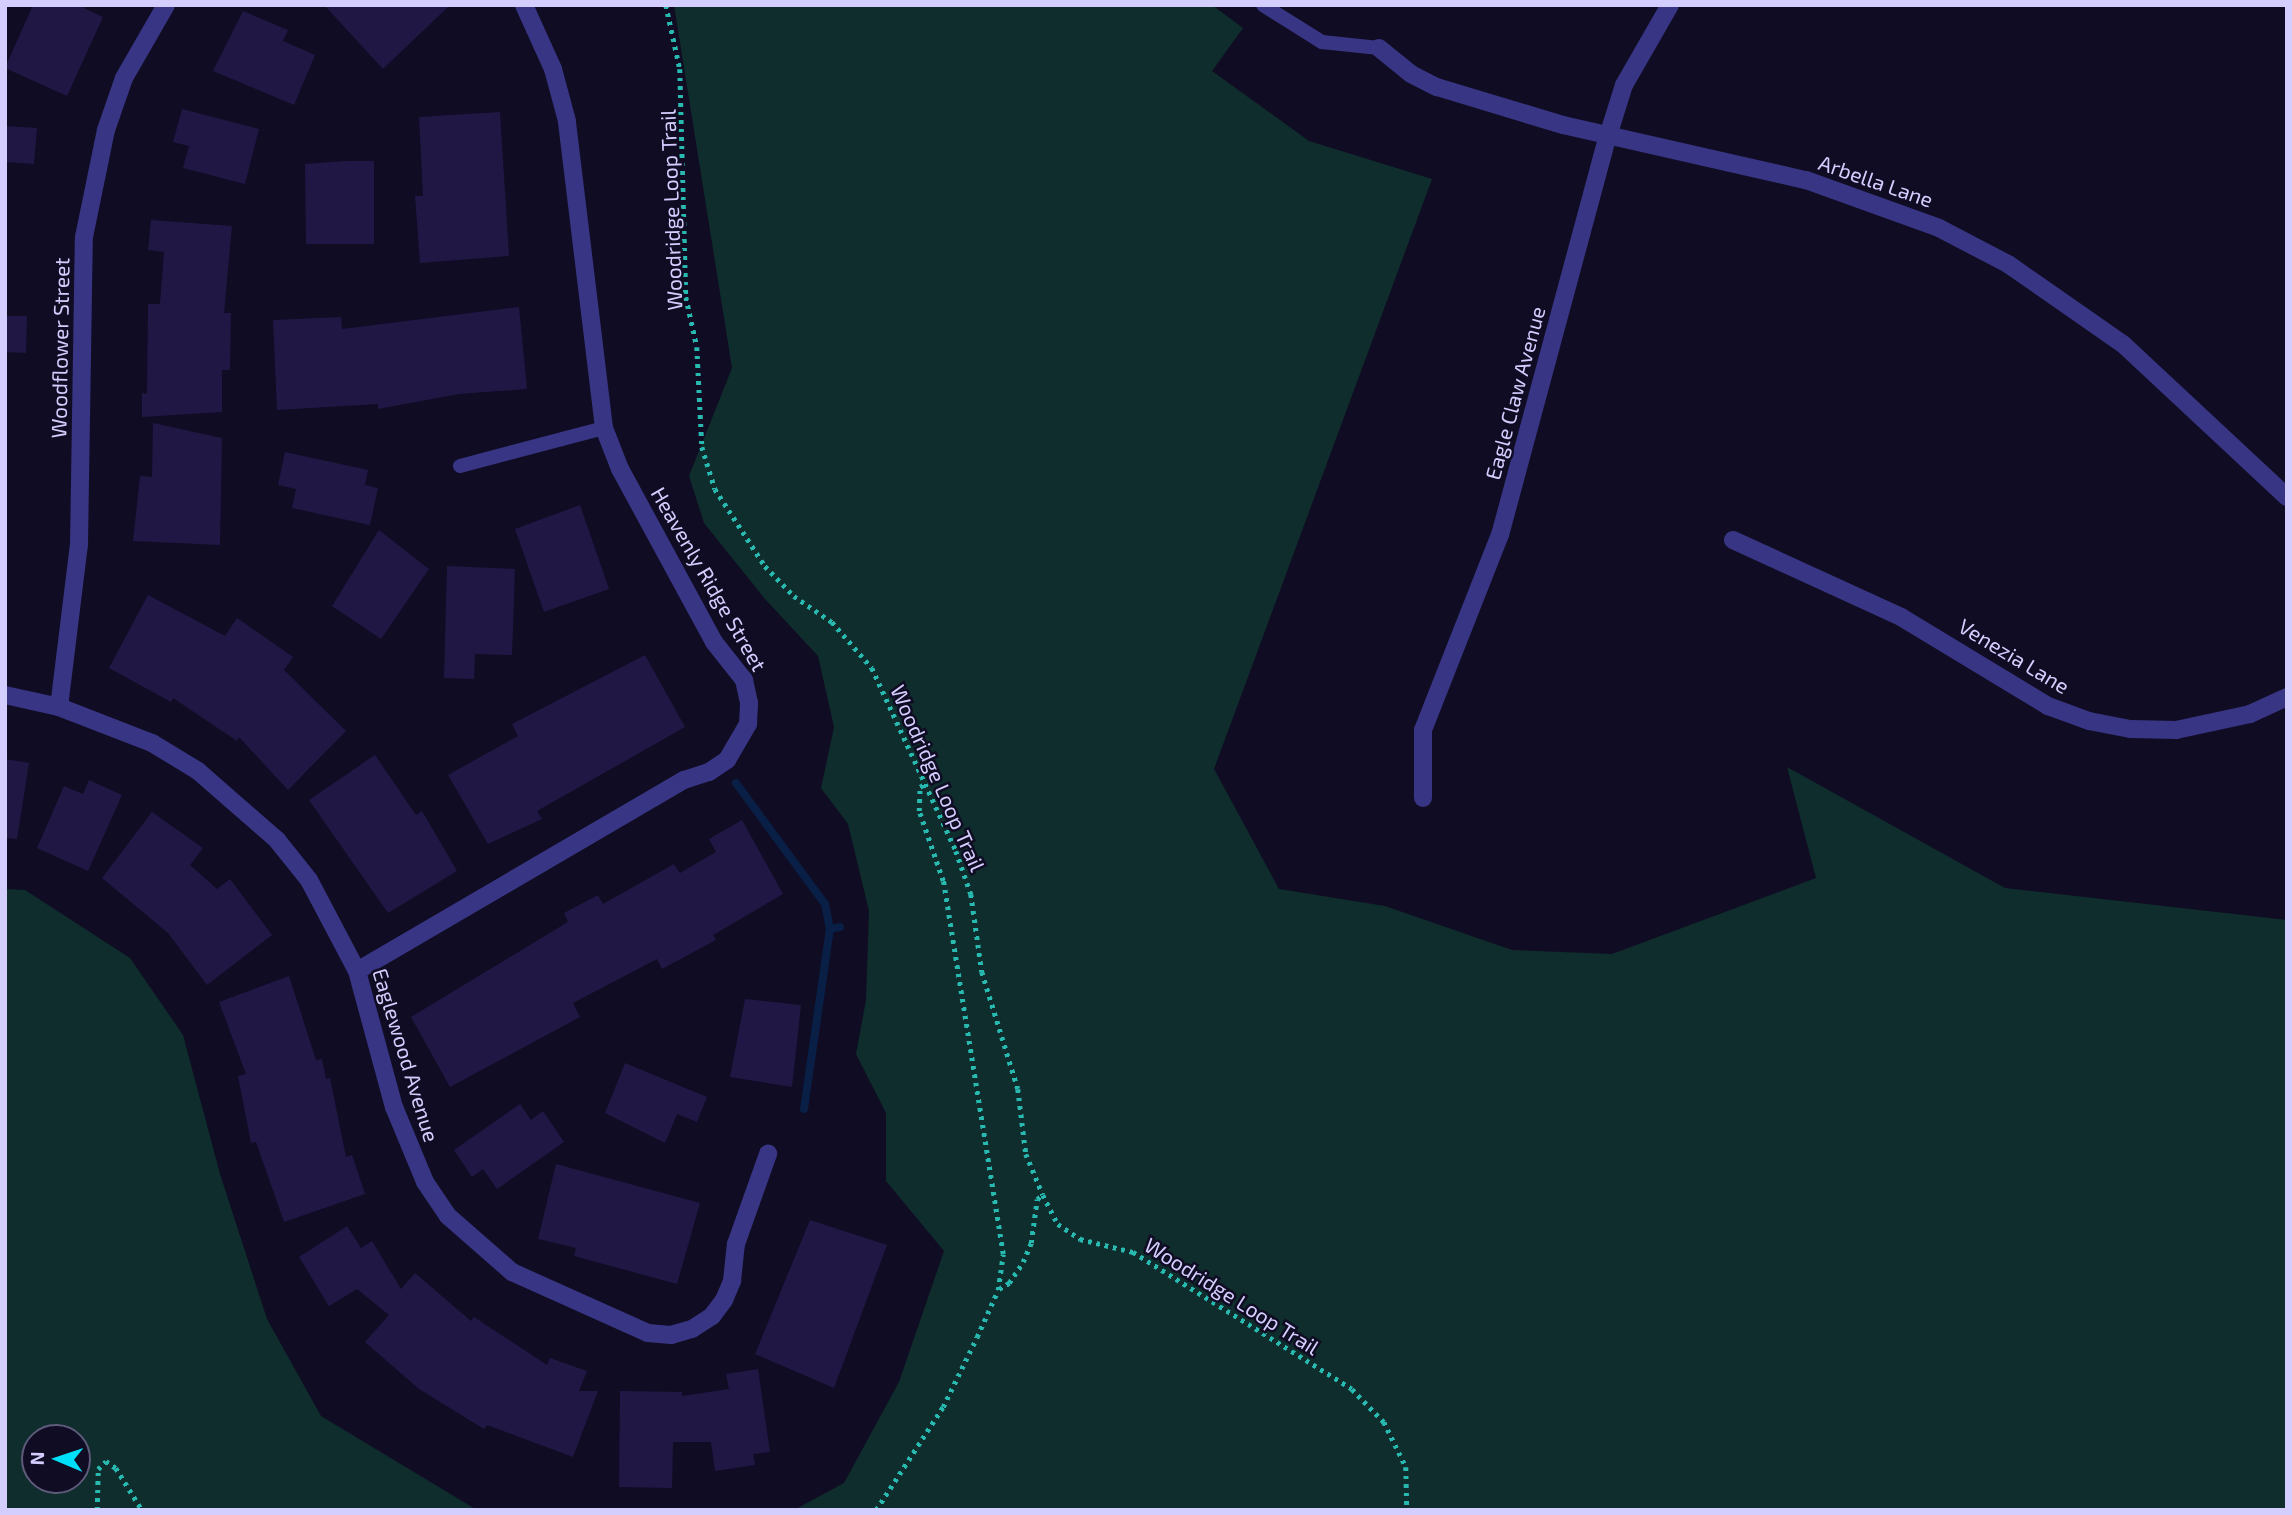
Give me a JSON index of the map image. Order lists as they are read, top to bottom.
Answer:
{
  "streets": {
    "street": [
      "Arbella Lane",
      "Woodflower Street",
      "Eagle Claw Avenue",
      "Heavenly Ridge Street",
      "Venezia Lane",
      "Eaglewood Avenue"
    ],
    "path": ["Woodridge Loop Trail"]
  },
  "crossings": [
    ["Arbella Lane", "Eagle Claw Avenue"],
    ["Woodflower Street", "Eaglewood Avenue"],
    ["Heavenly Ridge Street", "Eaglewood Avenue"]
  ],
  "north": "left"
}
